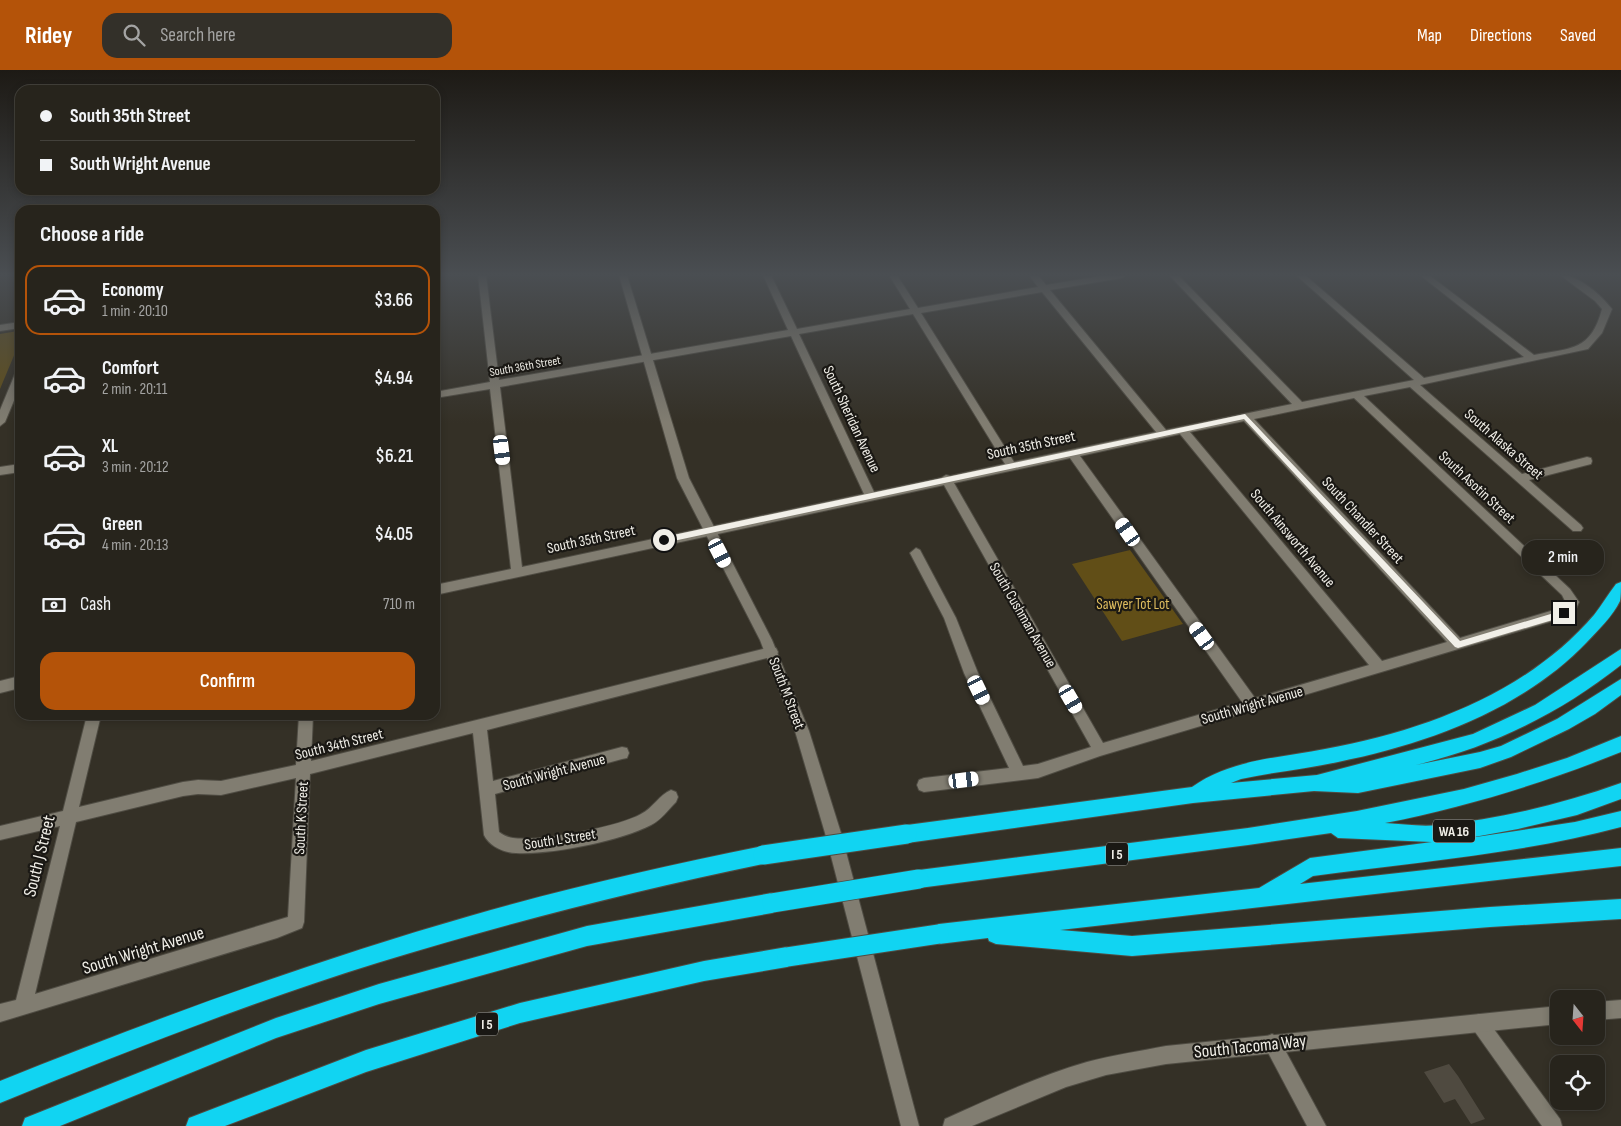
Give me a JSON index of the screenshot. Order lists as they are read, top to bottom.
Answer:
{
  "streets": {
    "highway": ["WA 16", "I 5"],
    "street": [
      "South 36th Street",
      "South Sheridan Avenue",
      "South Alaska Street",
      "South 35th Street",
      "South Asotin Street",
      "South Chandler Street",
      "South Ainsworth Avenue",
      "South Cushman Avenue",
      "South M Street",
      "South Wright Avenue",
      "South 34th Street",
      "South K Street",
      "South L Street",
      "South J Street",
      "South Tacoma Way"
    ]
  },
  "crossings": [
    ["South 36th Street", "South Sheridan Avenue"],
    ["South 36th Street", "South M Street"],
    ["South Sheridan Avenue", "South 35th Street"],
    ["South Alaska Street", "South 35th Street"],
    ["South 35th Street", "South Asotin Street"],
    ["South 35th Street", "South Chandler Street"],
    ["South 35th Street", "South Ainsworth Avenue"],
    ["South 35th Street", "South Cushman Avenue"],
    ["South 35th Street", "South M Street"],
    ["South Asotin Street", "South Wright Avenue"],
    ["South Chandler Street", "South Wright Avenue"],
    ["South Ainsworth Avenue", "South Wright Avenue"],
    ["South Cushman Avenue", "South Wright Avenue"],
    ["South M Street", "South 34th Street"],
    ["South Wright Avenue", "South K Street"],
    ["South Wright Avenue", "South L Street"],
    ["South Wright Avenue", "South J Street"],
    ["South 34th Street", "South K Street"],
    ["South 34th Street", "South L Street"],
    ["South 34th Street", "South J Street"],
    ["WA 16", "I 5"]
  ],
  "parks": ["Sawyer Tot Lot"],
  "north": "bottom",
  "page": {
    "header": "Ridey",
    "search": "Search here",
    "nav": ["Map", "Directions", "Saved"],
    "banner": ["South 35th Street", "South Wright Avenue"],
    "heading": "Choose a ride",
    "list": [
      {
        "name": "Economy",
        "note": "1 min · 20:10",
        "value": "$3.66"
      },
      {
        "name": "Comfort",
        "note": "2 min · 20:11",
        "value": "$4.94"
      },
      {
        "name": "XL",
        "note": "3 min · 20:12",
        "value": "$6.21"
      },
      {
        "name": "Green",
        "note": "4 min · 20:13",
        "value": "$4.05"
      }
    ],
    "bubble": "2 min",
    "pay": ["Cash", "710 m"],
    "buttons": "Confirm"
  }
}
